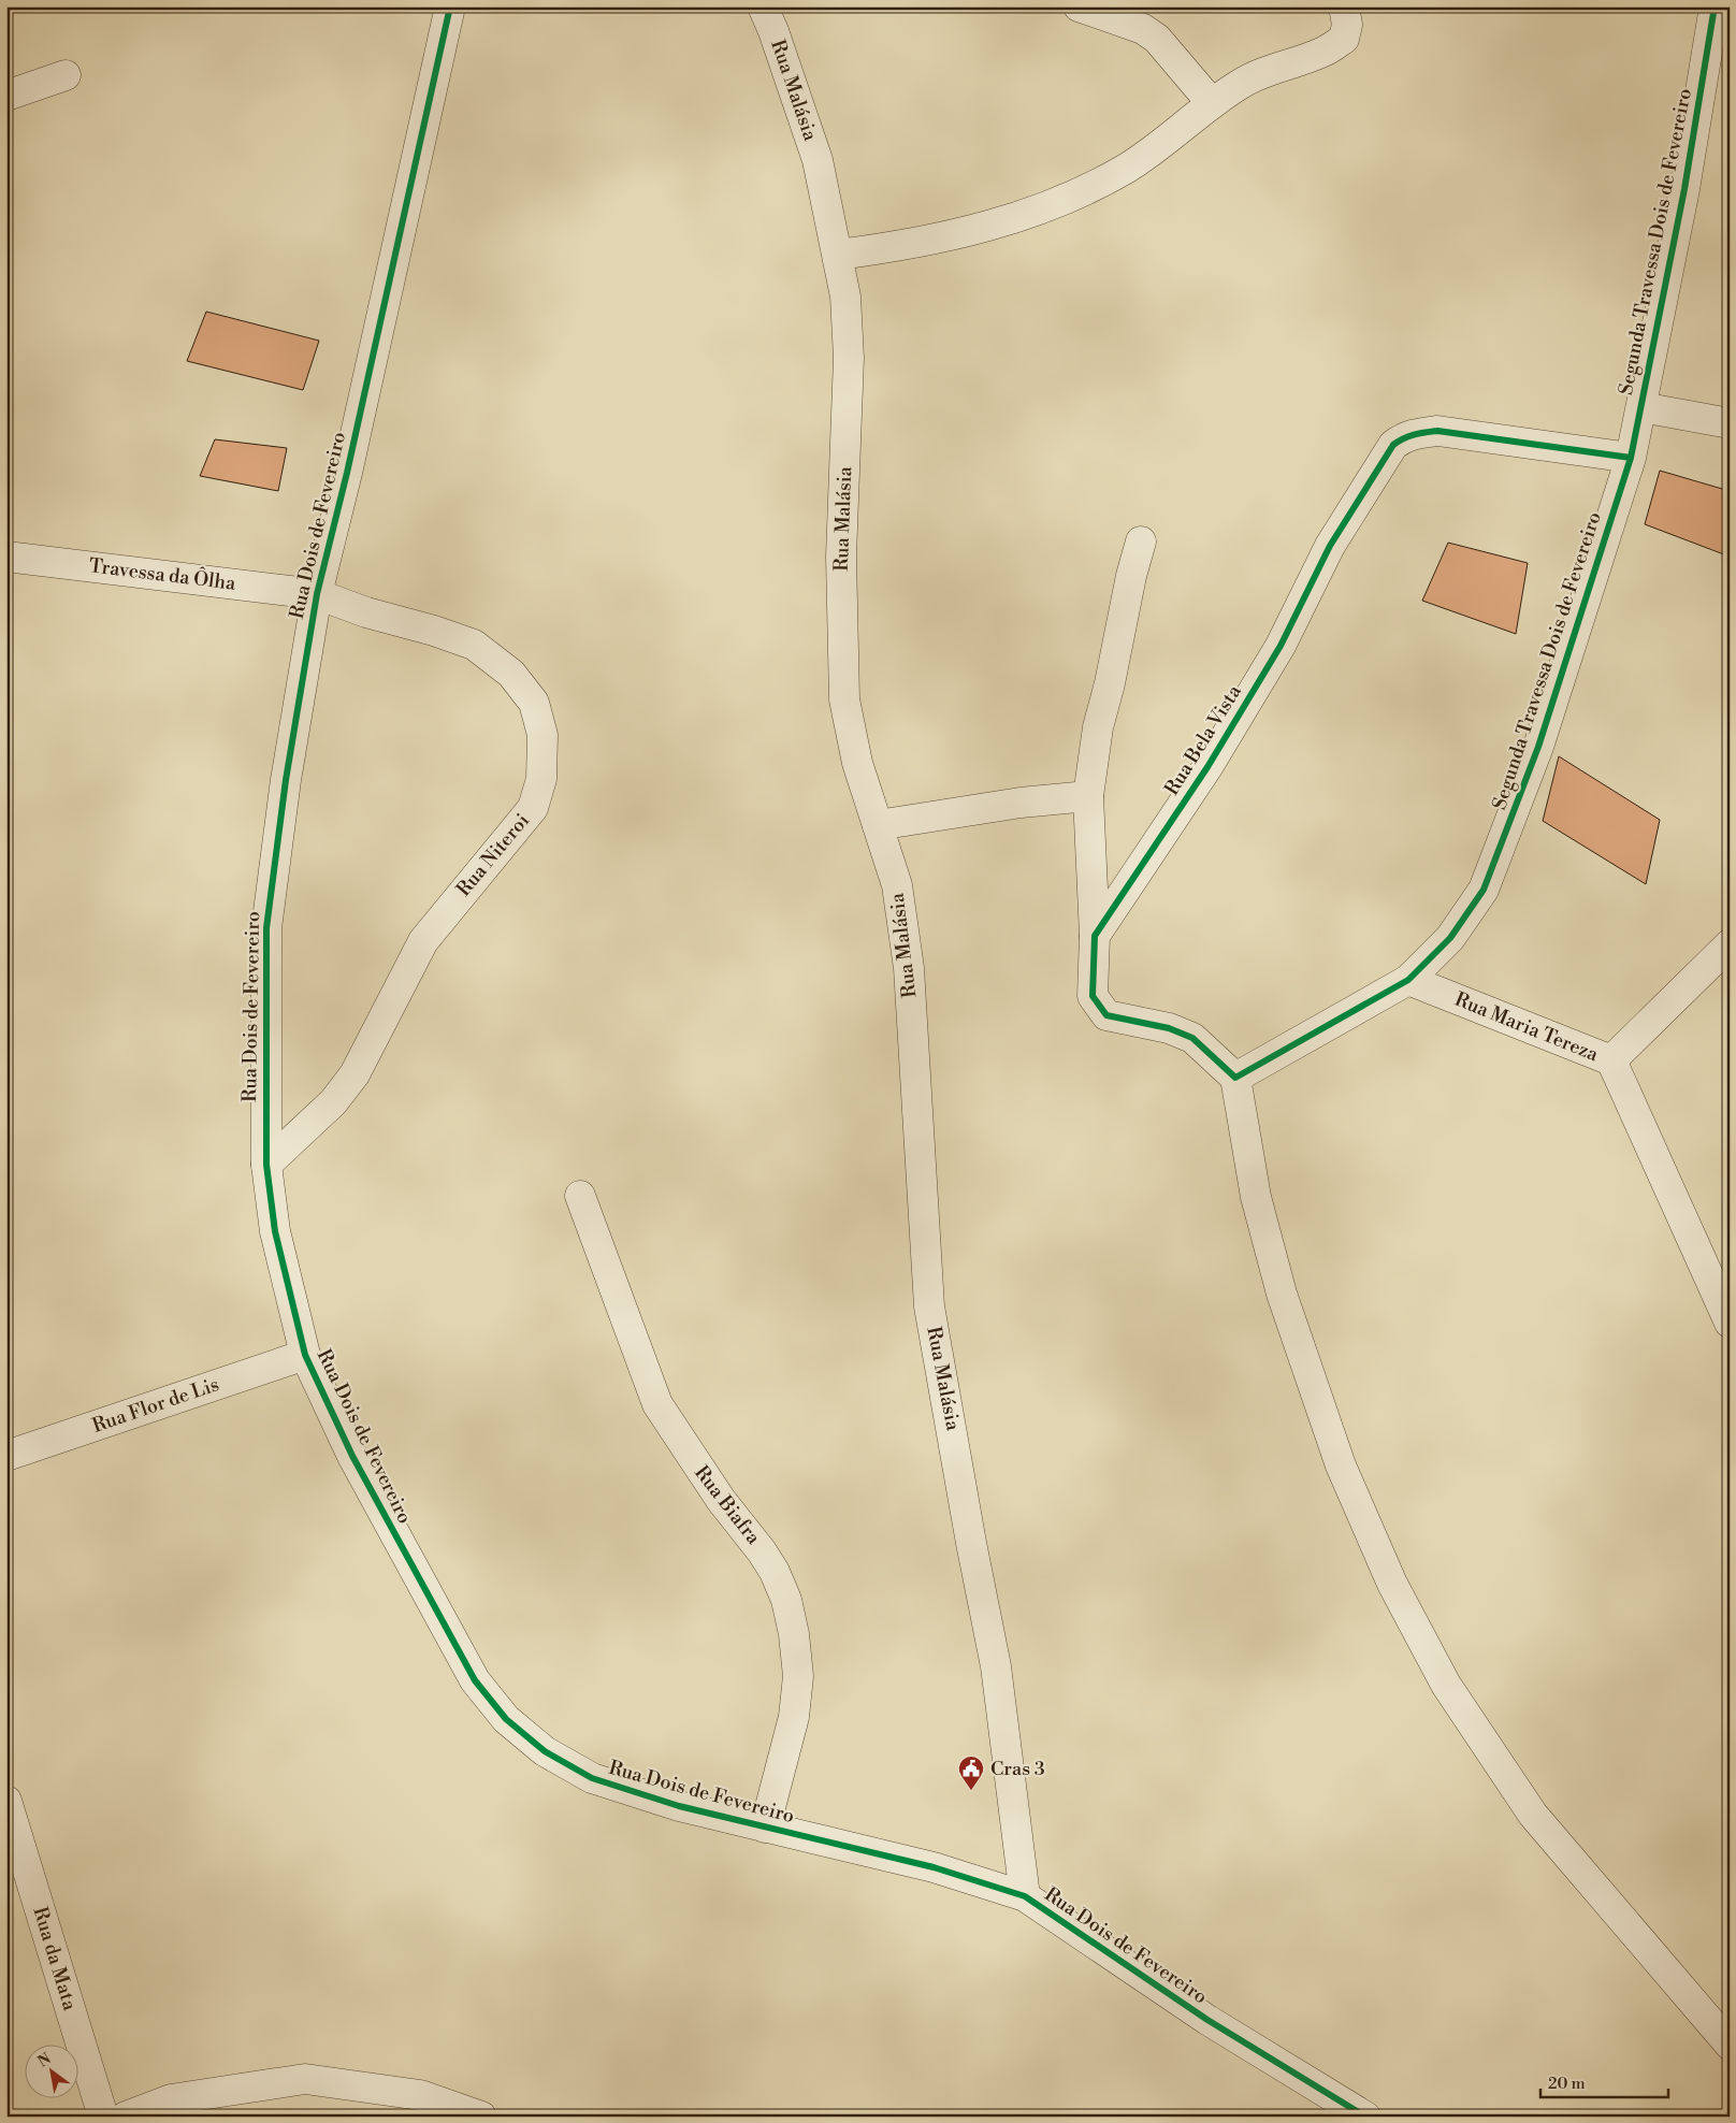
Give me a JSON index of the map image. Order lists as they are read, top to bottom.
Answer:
{
  "streets": {
    "street": [
      "Rua Malásia",
      "Segunda Travessa Dois de Fevereiro",
      "Rua Dois de Fevereiro",
      "Travessa da Ôlha",
      "Rua Bela Vista",
      "Rua Niteroi",
      "Rua Maria Tereza",
      "Rua Flor de Lis",
      "Rua Biafra",
      "Rua da Mata"
    ]
  },
  "crossings": [
    ["Rua Malásia", "Rua Dois de Fevereiro"],
    ["Segunda Travessa Dois de Fevereiro", "Rua Bela Vista"],
    ["Segunda Travessa Dois de Fevereiro", "Rua Maria Tereza"],
    ["Rua Dois de Fevereiro", "Travessa da Ôlha"],
    ["Rua Dois de Fevereiro", "Rua Niteroi"],
    ["Rua Dois de Fevereiro", "Rua Flor de Lis"],
    ["Rua Dois de Fevereiro", "Rua Biafra"],
    ["Travessa da Ôlha", "Rua Niteroi"]
  ],
  "places": {
    "public building": ["Cras 3"]
  },
  "scale_bar": "20 m",
  "north": "top left"
}
